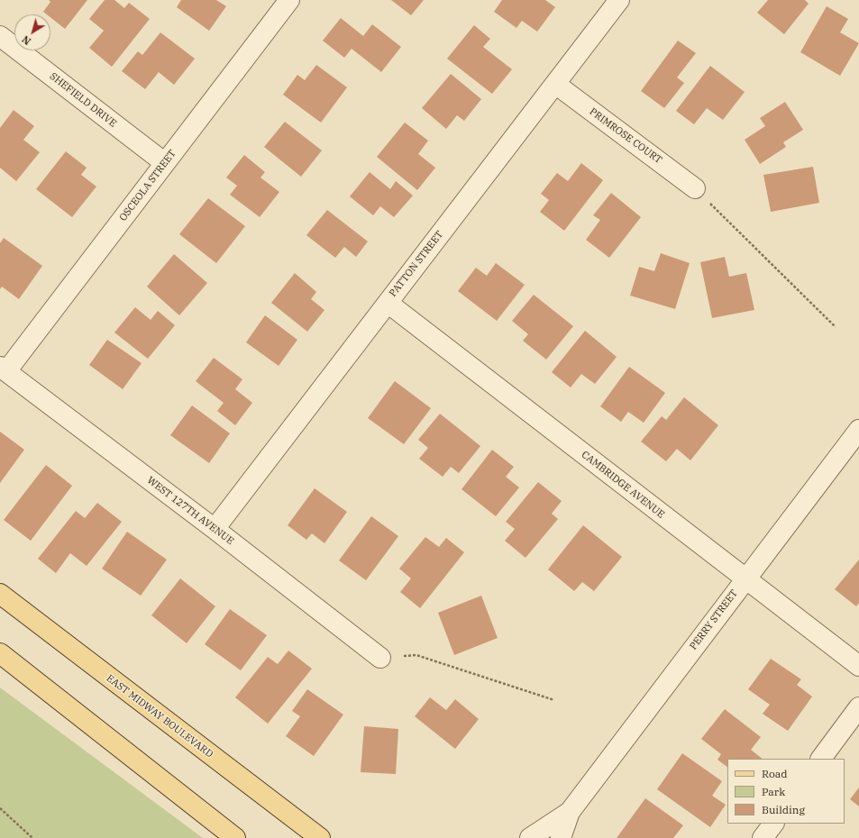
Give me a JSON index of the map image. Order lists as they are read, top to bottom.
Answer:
{
  "streets": {
    "main road": ["EAST MIDWAY BOULEVARD"],
    "street": [
      "SHEFIELD DRIVE",
      "PRIMROSE COURT",
      "OSCEOLA STREET",
      "PATTON STREET",
      "CAMBRIDGE AVENUE",
      "WEST 127TH AVENUE",
      "PERRY STREET"
    ]
  },
  "crossings": [
    ["SHEFIELD DRIVE", "OSCEOLA STREET"],
    ["PRIMROSE COURT", "PATTON STREET"],
    ["OSCEOLA STREET", "WEST 127TH AVENUE"],
    ["PATTON STREET", "CAMBRIDGE AVENUE"],
    ["PATTON STREET", "WEST 127TH AVENUE"],
    ["CAMBRIDGE AVENUE", "PERRY STREET"]
  ],
  "legend": ["Road", "Park", "Building"],
  "north": "bottom left"
}
